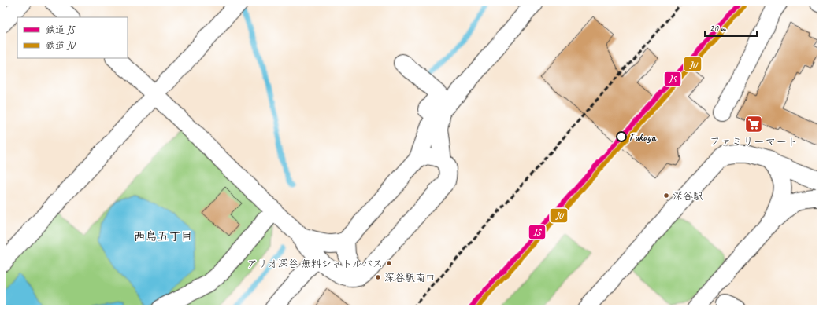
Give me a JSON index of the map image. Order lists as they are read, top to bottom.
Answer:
{
  "districts": ["西島五丁目"],
  "places": {
    "supermarket": ["ファミリーマート"],
    "other": [
      "Fukaya",
      "深谷駅",
      "アリオ深谷 無料シャトルバス",
      "深谷駅南口"
    ]
  },
  "lines": ["rail line JS", "rail line JU"],
  "legend": ["鉄道 JS", "鉄道 JU"],
  "scale_bar": "20 m"
}
